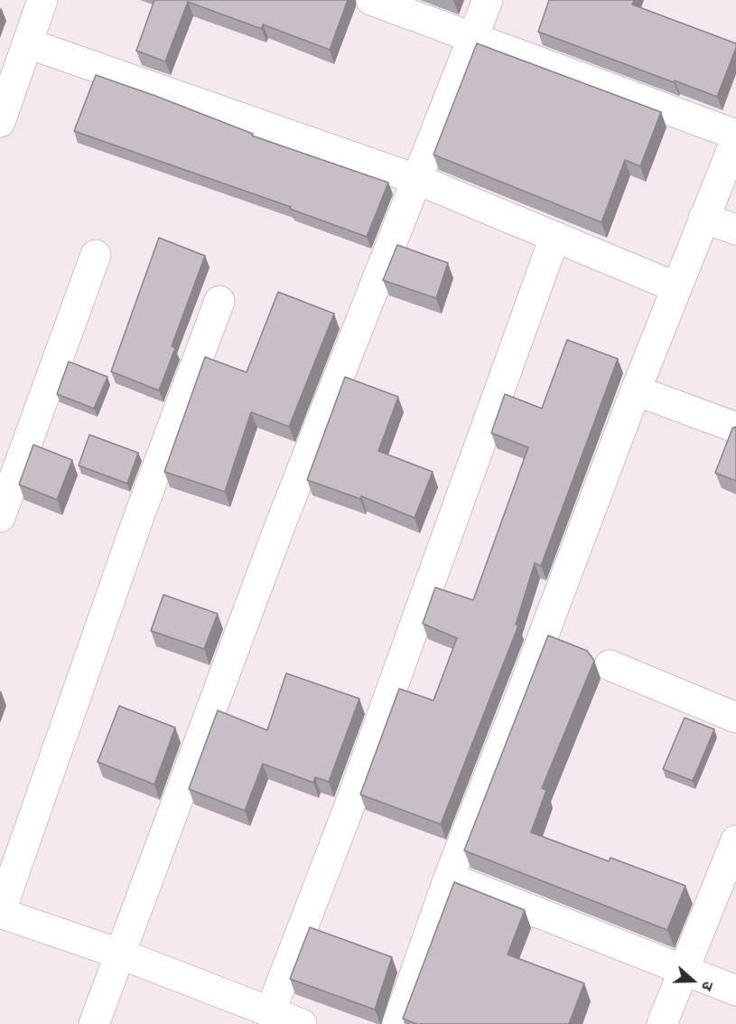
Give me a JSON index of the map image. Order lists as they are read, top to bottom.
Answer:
{
  "north": "right"
}
